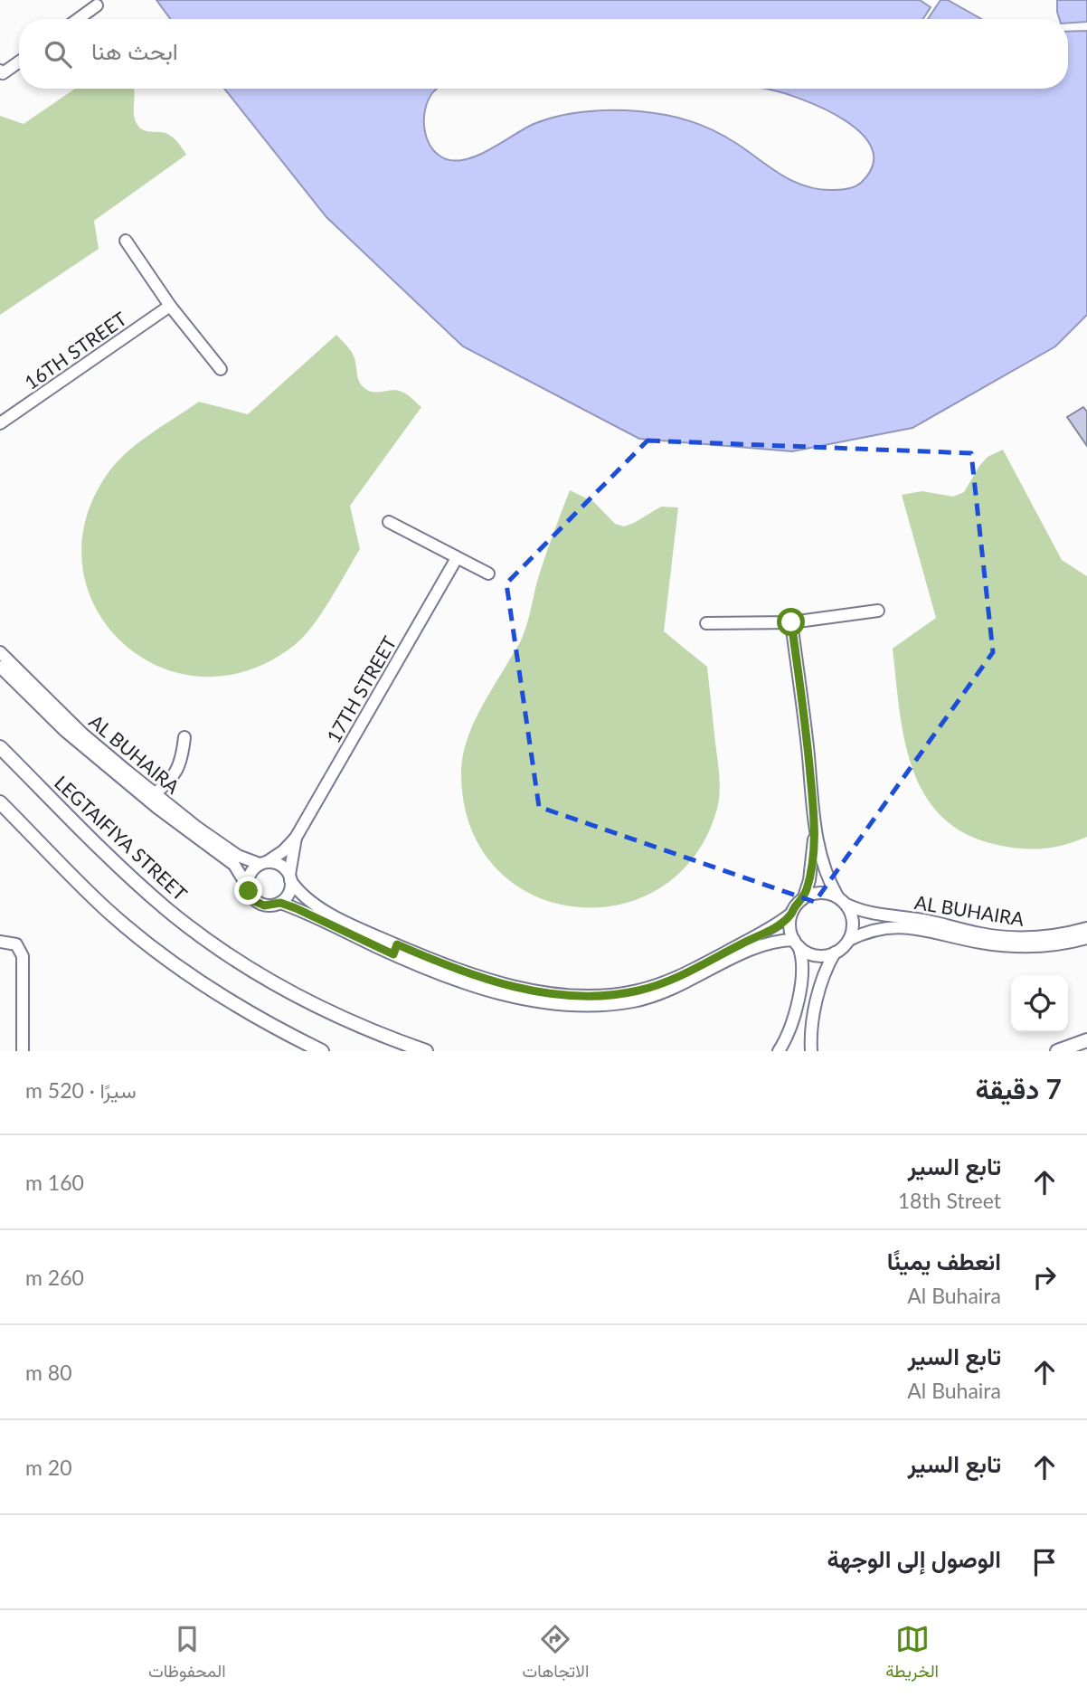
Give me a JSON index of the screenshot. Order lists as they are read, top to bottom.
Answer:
{
  "streets": {
    "street": [
      "16TH STREET",
      "17TH STREET",
      "AL BUHAIRA",
      "LEGTAIFIYA STREET"
    ]
  },
  "crossings": [
    ["17TH STREET", "AL BUHAIRA"]
  ],
  "page": {
    "search": "ابحث هنا",
    "heading": ["7 دقيقة", "سيرًا · 520 m"],
    "list": [
      ["تابع السير", "18th Street", "160 m"],
      ["انعطف يمينًا", "Al Buhaira", "260 m"],
      ["تابع السير", "Al Buhaira", "80 m"],
      ["تابع السير", "20 m"],
      "الوصول إلى الوجهة"
    ],
    "nav": ["الخريطة", "الاتجاهات", "المحفوظات"]
  }
}
